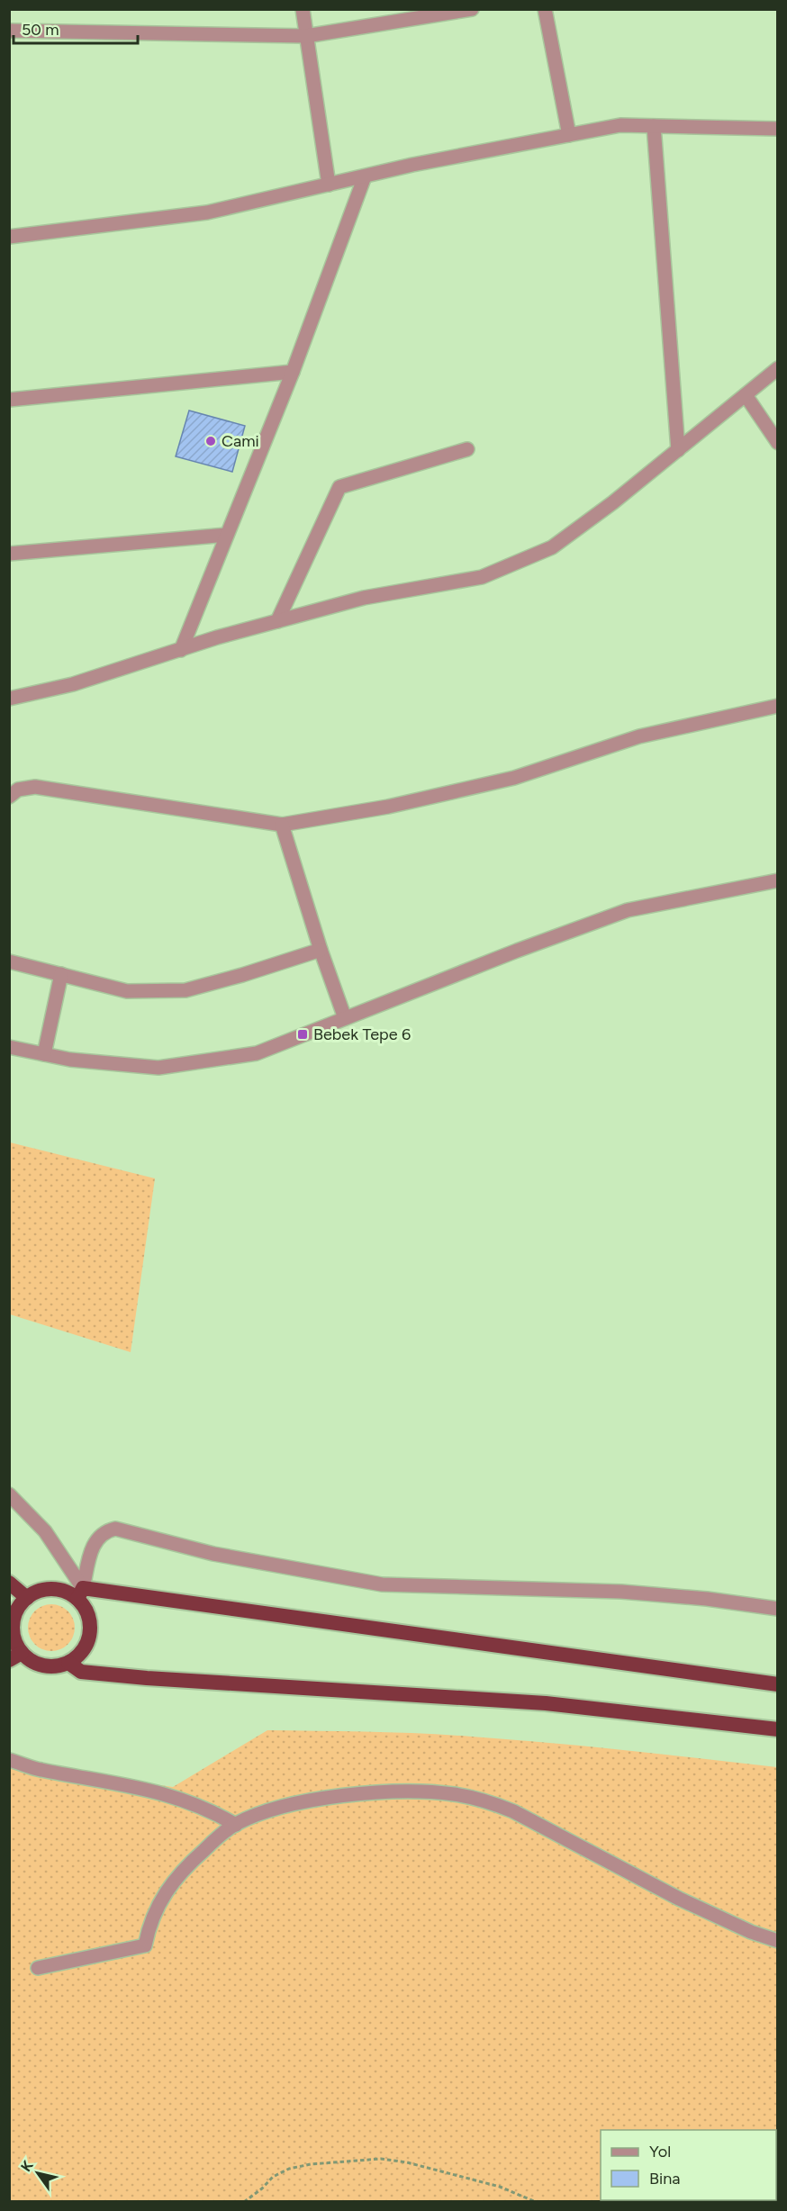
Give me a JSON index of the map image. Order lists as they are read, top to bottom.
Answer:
{
  "places": {
    "other": ["Cami"],
    "transit": ["Bebek Tepe 6"]
  },
  "legend": ["Yol", "Bina"],
  "scale_bar": "50 m",
  "north": "top left"
}
